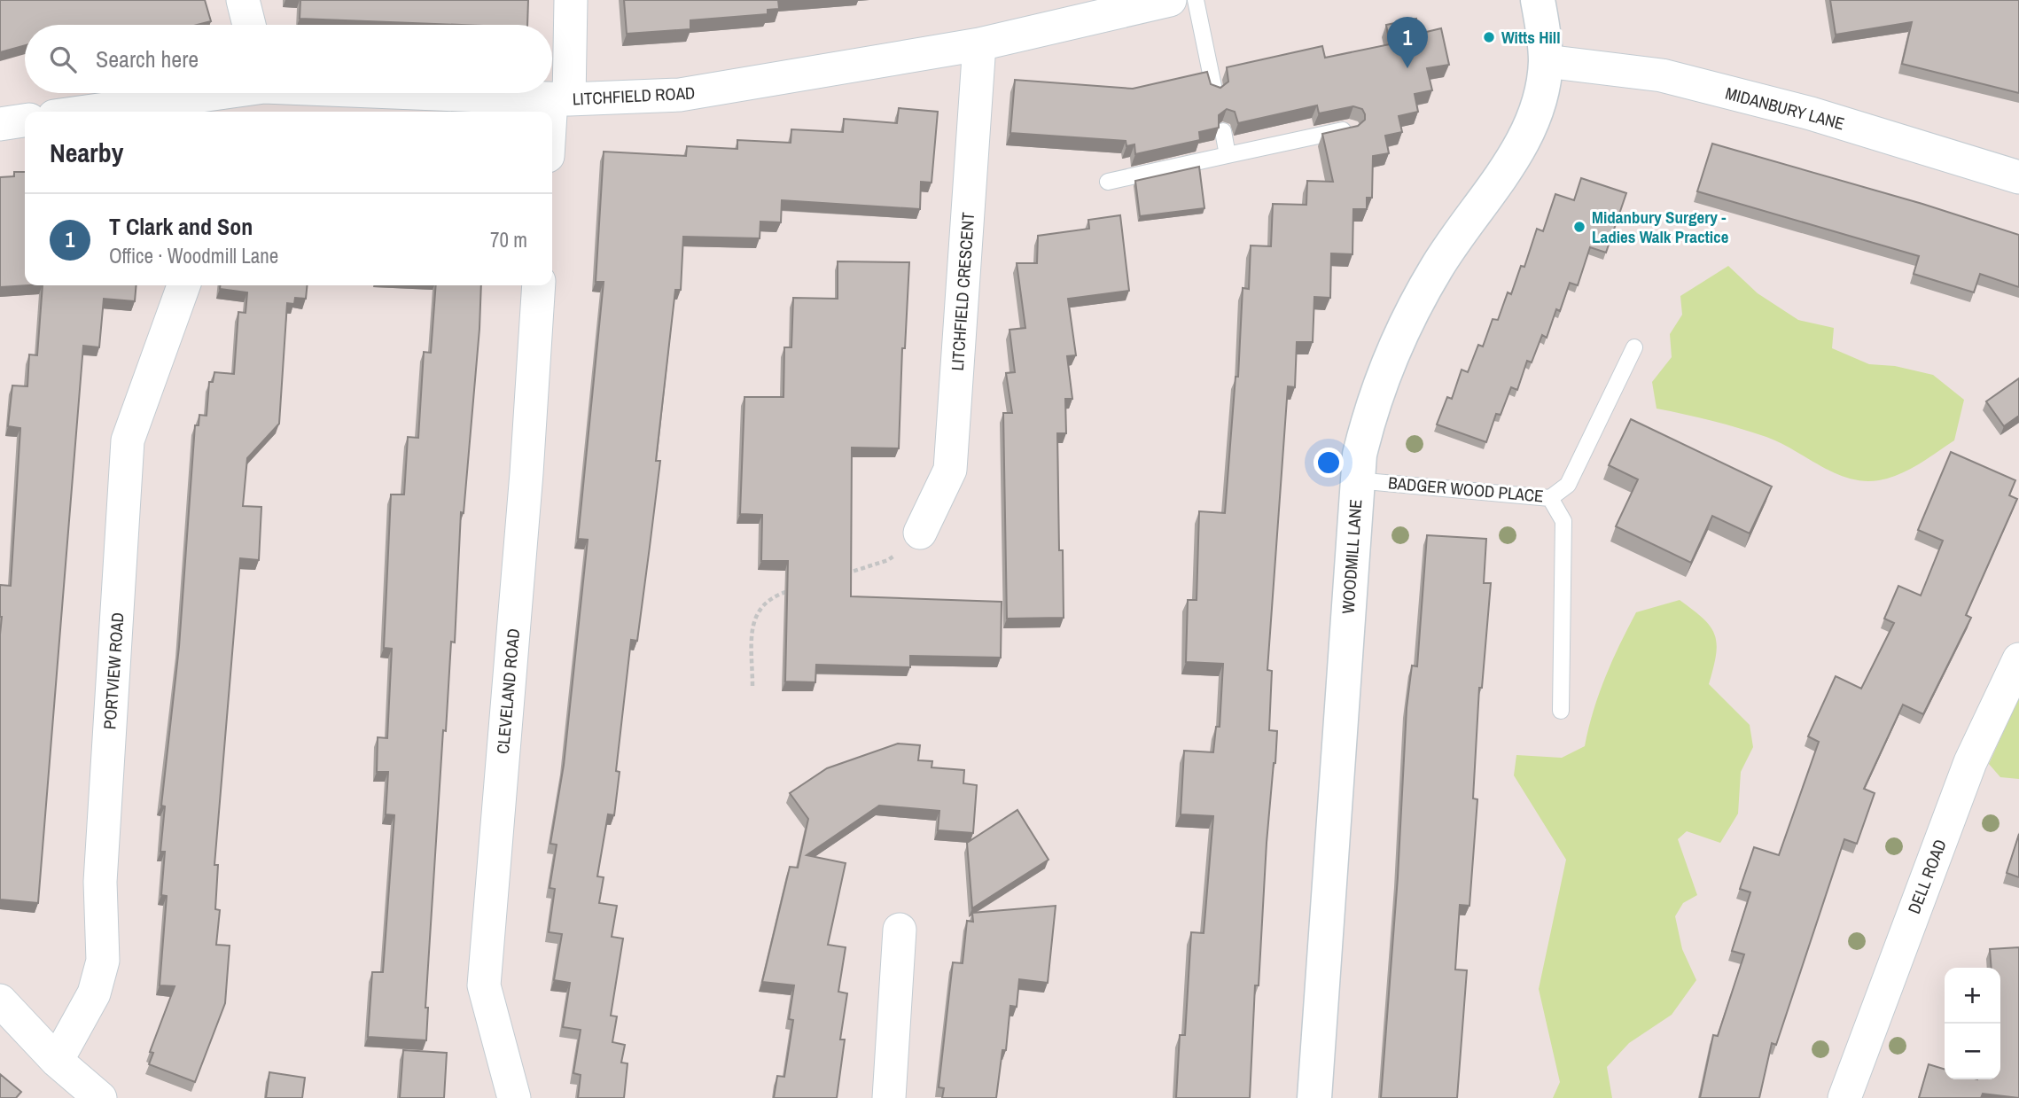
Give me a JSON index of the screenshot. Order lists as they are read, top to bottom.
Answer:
{
  "streets": {
    "street": [
      "LITCHFIELD ROAD",
      "MIDANBURY LANE",
      "LITCHFIELD CRESCENT",
      "WOODMILL LANE",
      "PORTVIEW ROAD",
      "CLEVELAND ROAD",
      "DELL ROAD"
    ],
    "lane": ["BADGER WOOD PLACE"]
  },
  "crossings": [
    ["LITCHFIELD ROAD", "LITCHFIELD CRESCENT"],
    ["MIDANBURY LANE", "WOODMILL LANE"],
    ["BADGER WOOD PLACE", "WOODMILL LANE"]
  ],
  "places": ["Witts Hill", "Midanbury Surgery - Ladies Walk Practice"],
  "page": {
    "pins": "1",
    "search": "Search here",
    "heading": "Nearby",
    "list": [
      {
        "mark": "1",
        "name": "T Clark and Son",
        "note": "Office · Woodmill Lane",
        "value": "70 m"
      }
    ],
    "map_buttons": ["+", "−"]
  }
}
